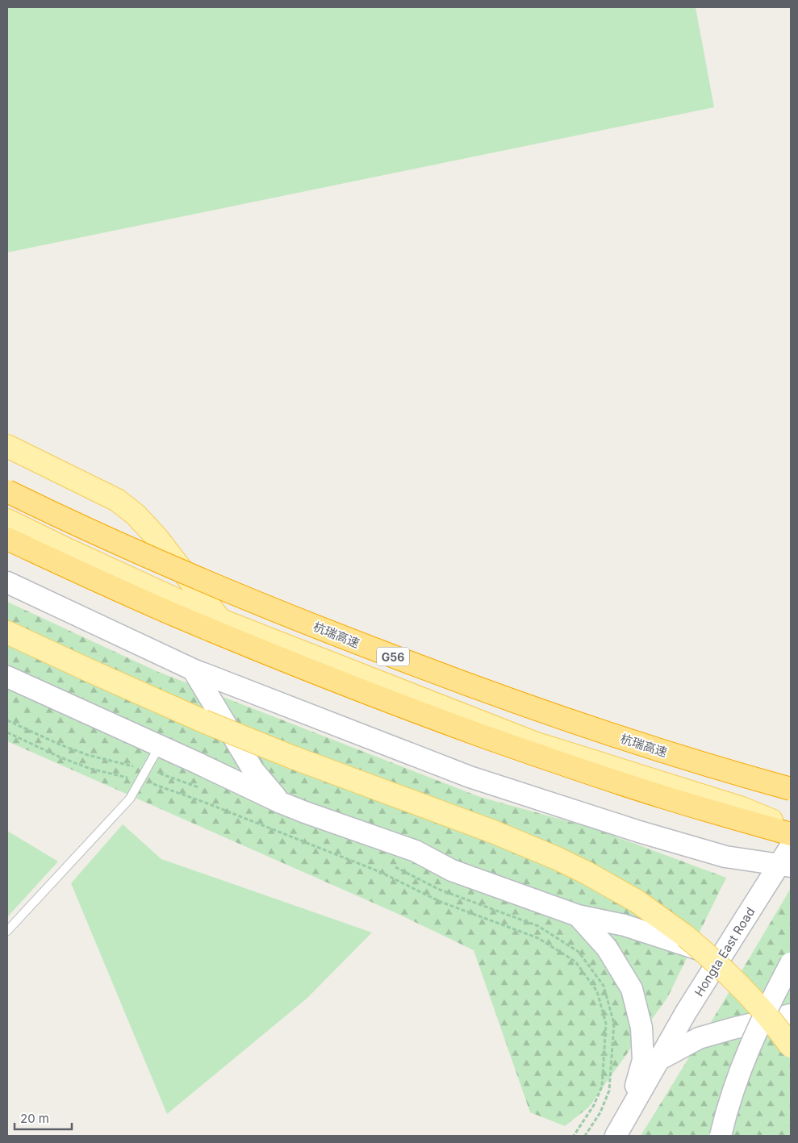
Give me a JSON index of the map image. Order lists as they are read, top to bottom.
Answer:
{
  "streets": {
    "highway": ["杭瑞高速", "G56"],
    "main road": ["Hongta East Road"]
  },
  "scale_bar": "20 m"
}
